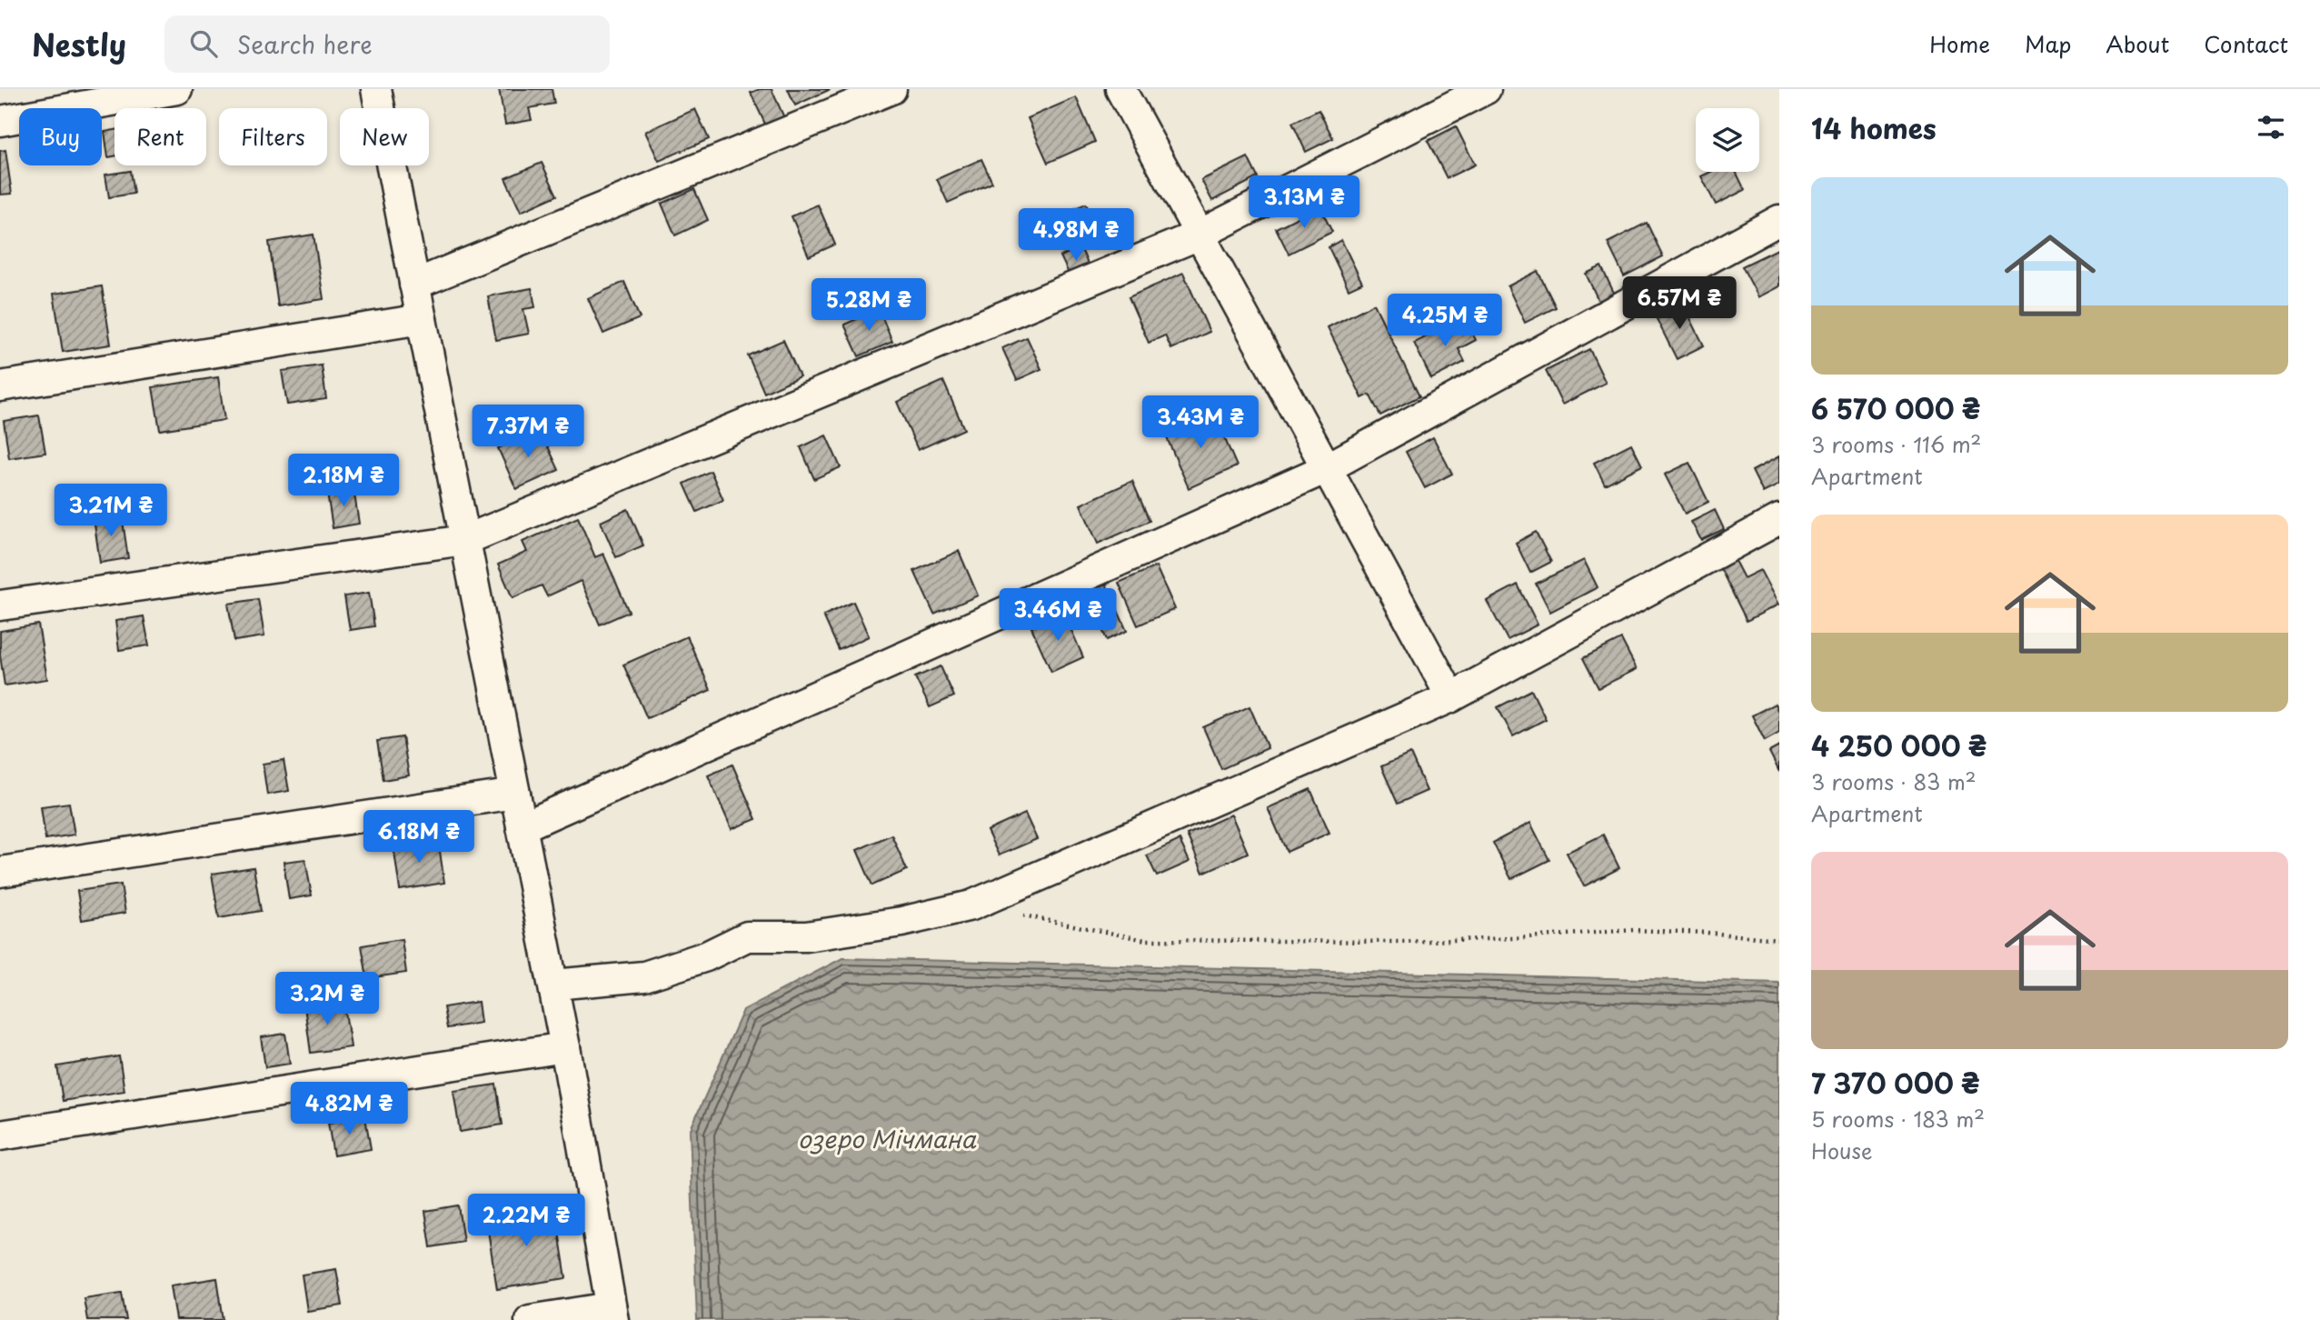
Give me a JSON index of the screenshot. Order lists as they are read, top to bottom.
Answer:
{
  "water": ["озеро Мічмана"],
  "page": {
    "header": "Nestly",
    "search": "Search here",
    "nav": [
      "Home",
      "Map",
      "About",
      "Contact"
    ],
    "heading": "14 homes",
    "chip": [
      "Buy",
      "Rent",
      "Filters",
      "New"
    ],
    "list": [
      {
        "name": "6 570 000 ₴",
        "note": "3 rooms · 116 m² · Apartment"
      },
      {
        "name": "4 250 000 ₴",
        "note": "3 rooms · 83 m² · Apartment"
      },
      {
        "name": "7 370 000 ₴",
        "note": "5 rooms · 183 m² · House"
      }
    ],
    "price": [
      "3.13M ₴",
      "4.98M ₴",
      "6.57M ₴",
      "5.28M ₴",
      "4.25M ₴",
      "3.43M ₴",
      "7.37M ₴",
      "2.18M ₴",
      "3.21M ₴",
      "3.46M ₴",
      "6.18M ₴",
      "3.2M ₴",
      "4.82M ₴",
      "2.22M ₴"
    ]
  }
}
